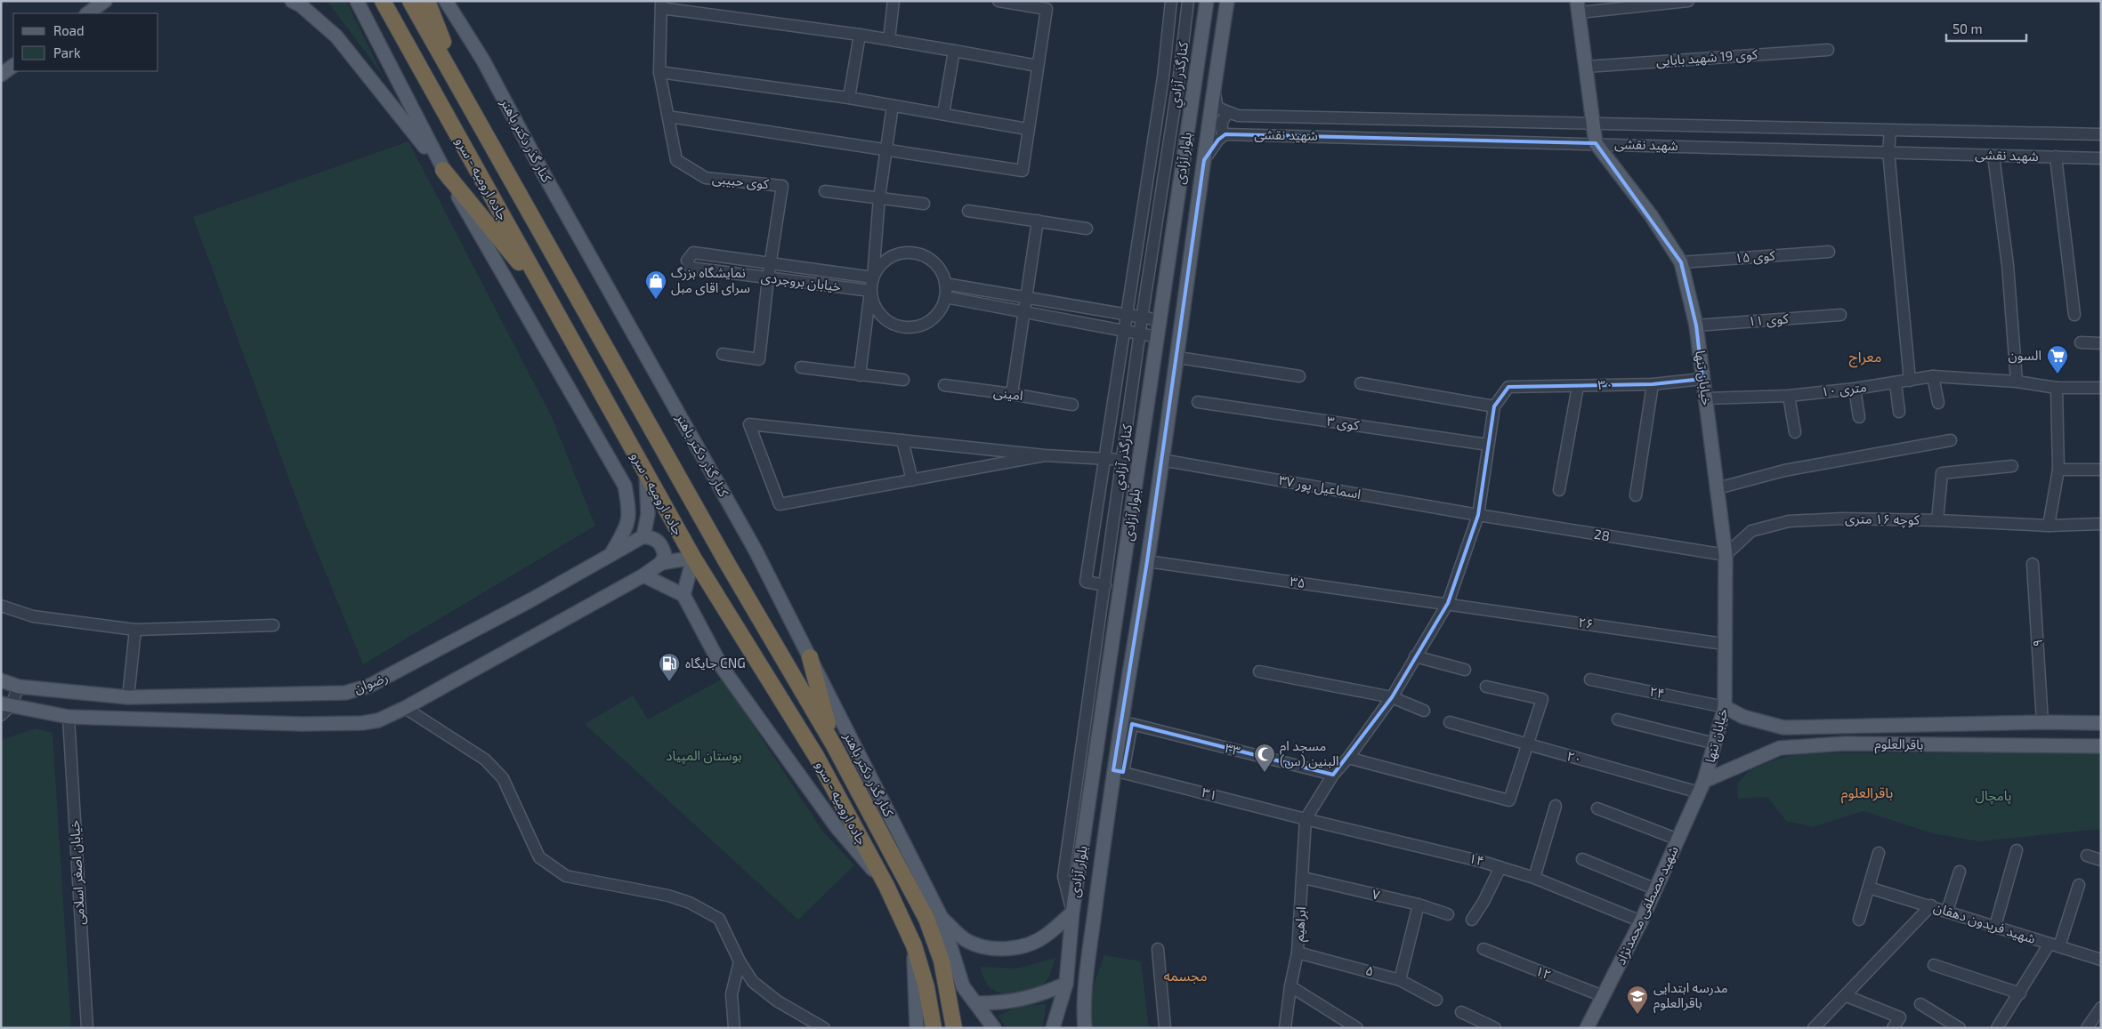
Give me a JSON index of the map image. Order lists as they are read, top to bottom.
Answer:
{
  "streets": {
    "highway": ["جاده ارومیه - سرو"],
    "main road": [
      "کنار گذر دکتر باهنر",
      "بلوار آزادی",
      "خیابان تنها",
      "رضوان",
      "باقرالعلوم",
      "شهید مصطفی محمدنژاد"
    ],
    "street": [
      "کوی 19 شهید بابایی",
      "کنارگذر آزادي",
      "شهید نقشی",
      "کوی حبیبی",
      "کوی ۱۵",
      "خیابان بروجردی",
      "کوی ۱۱",
      "۳۰",
      "۱۰ متری",
      "امینی",
      "کوی ۳",
      "اسماعیل پور ۳۷",
      "کوچه ۱۶ متری",
      "28",
      "۳۵",
      "۲۶",
      "۹",
      "۲۴",
      "۳۳",
      "۲۰",
      "۳۱",
      "۱۴",
      "خیابان اصغر اسلامی",
      "۷",
      "شهید فریدون دهقان",
      "ابراهیم",
      "۵",
      "۱۲"
    ]
  },
  "crossings": [
    ["کوی 19 شهید بابایی", "خیابان تنها"],
    ["کنارگذر آزادي", "بلوار آزادی"],
    ["شهید نقشی", "خیابان تنها"],
    ["کنار گذر دکتر باهنر", "جاده ارومیه - سرو"],
    ["بلوار آزادی", "اسماعیل پور ۳۷"],
    ["بلوار آزادی", "۳۵"],
    ["بلوار آزادی", "۳۳"],
    ["بلوار آزادی", "۳۱"],
    ["کوی حبیبی", "خیابان بروجردی"],
    ["کوی ۱۵", "خیابان تنها"],
    ["کوی ۱۱", "خیابان تنها"],
    ["خیابان تنها", "۳۰"],
    ["خیابان تنها", "۱۰ متری"],
    ["خیابان تنها", "کوچه ۱۶ متری"],
    ["خیابان تنها", "28"],
    ["خیابان تنها", "۲۶"],
    ["خیابان تنها", "۲۴"],
    ["خیابان تنها", "باقرالعلوم"],
    ["خیابان تنها", "۲۰"],
    ["خیابان تنها", "شهید مصطفی محمدنژاد"],
    ["اسماعیل پور ۳۷", "28"],
    ["کوچه ۱۶ متری", "28"],
    ["۳۵", "۲۶"],
    ["۹", "باقرالعلوم"],
    ["۲۴", "باقرالعلوم"],
    ["باقرالعلوم", "۲۰"],
    ["باقرالعلوم", "شهید مصطفی محمدنژاد"],
    ["۳۳", "۳۱"],
    ["۲۰", "شهید مصطفی محمدنژاد"],
    ["۳۱", "۱۴"],
    ["۳۱", "ابراهیم"],
    ["۱۴", "شهید مصطفی محمدنژاد"],
    ["۱۴", "ابراهیم"],
    ["۷", "ابراهیم"],
    ["شهید مصطفی محمدنژاد", "۱۲"],
    ["ابراهیم", "۵"]
  ],
  "districts": ["معراج", "باقرالعلوم", "مجسمه"],
  "parks": ["بوستان المپیاد", "پامچال"],
  "places": {
    "shop": ["نمایشگاه بزرگ سرای اقای مبل"],
    "supermarket": ["السون"],
    "fuel station": ["جایگاه CNG"],
    "mosque": ["مسجد ام البنین (س)"],
    "school or university": ["مدرسه ابتدایی باقرالعلوم"]
  },
  "legend": ["Road", "Park"],
  "scale_bar": "50 m"
}
